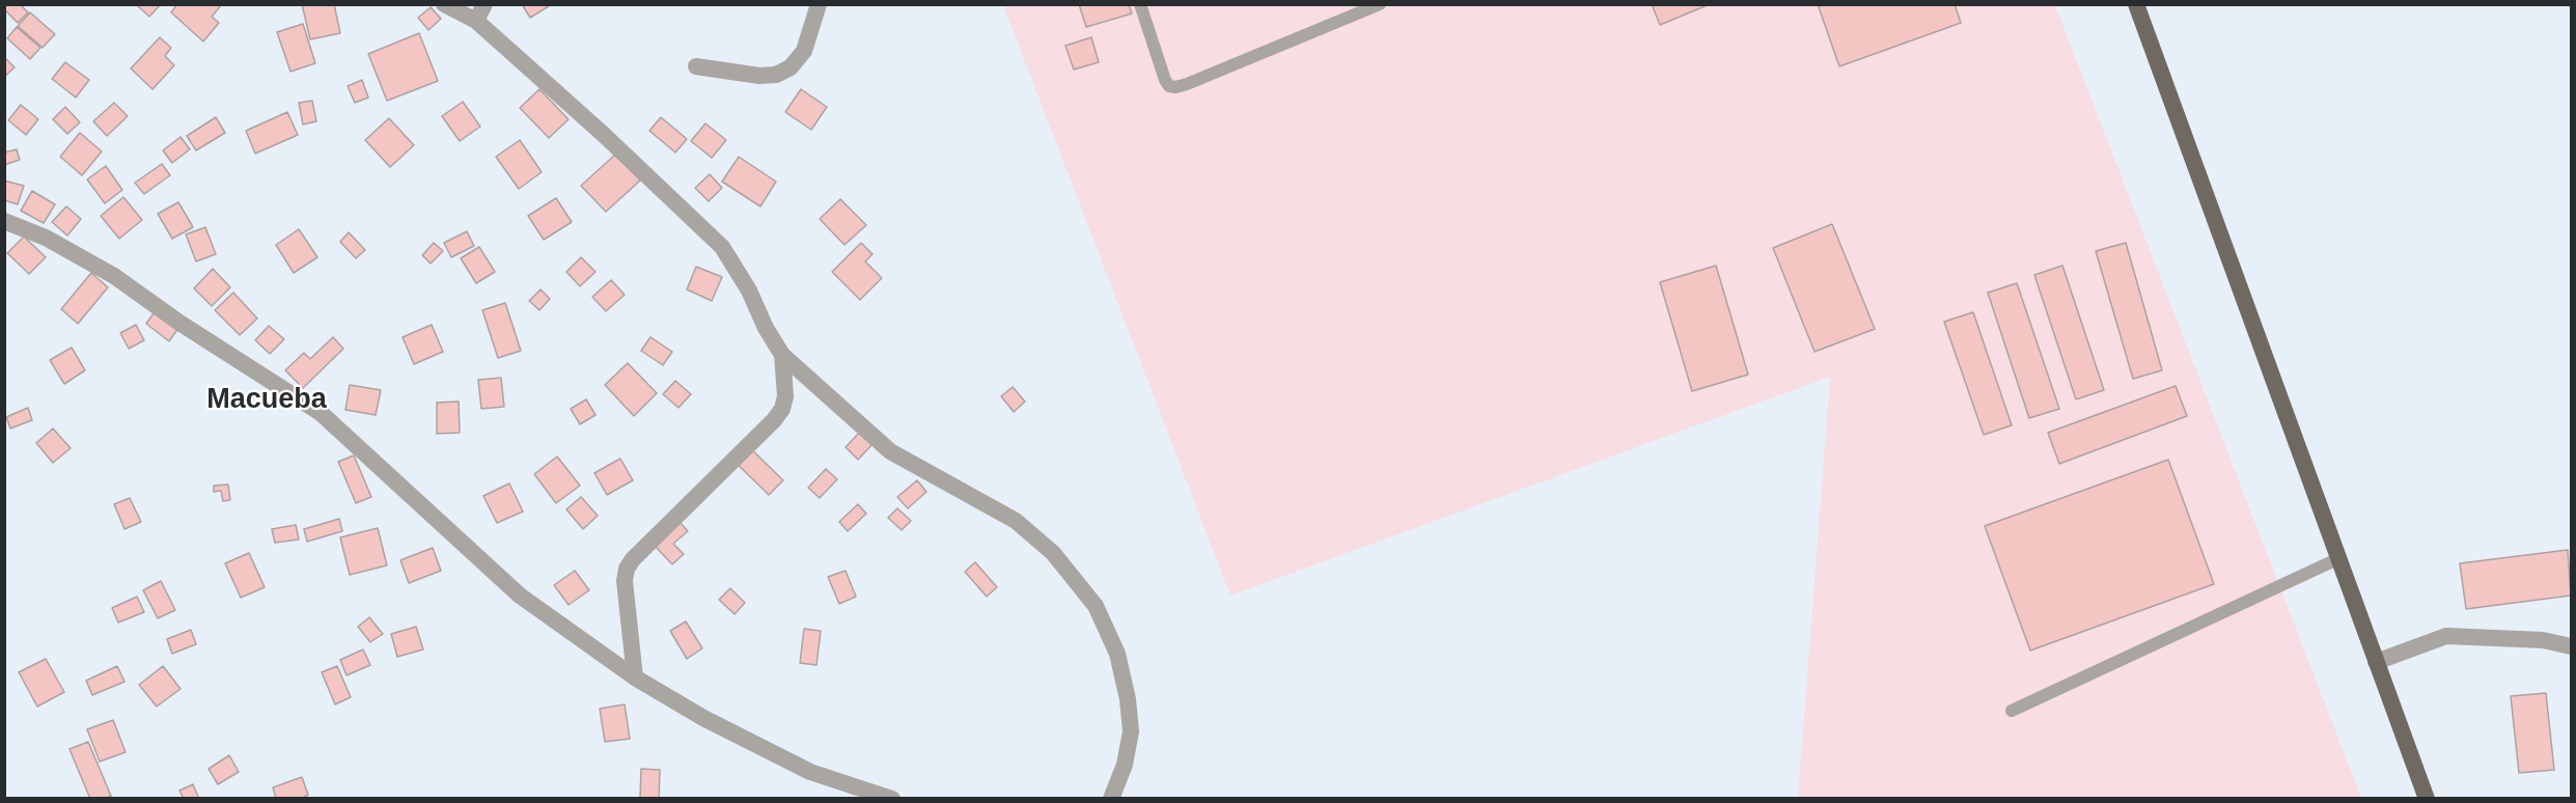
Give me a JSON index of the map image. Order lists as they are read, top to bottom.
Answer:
{
  "districts": ["Macueba"]
}
